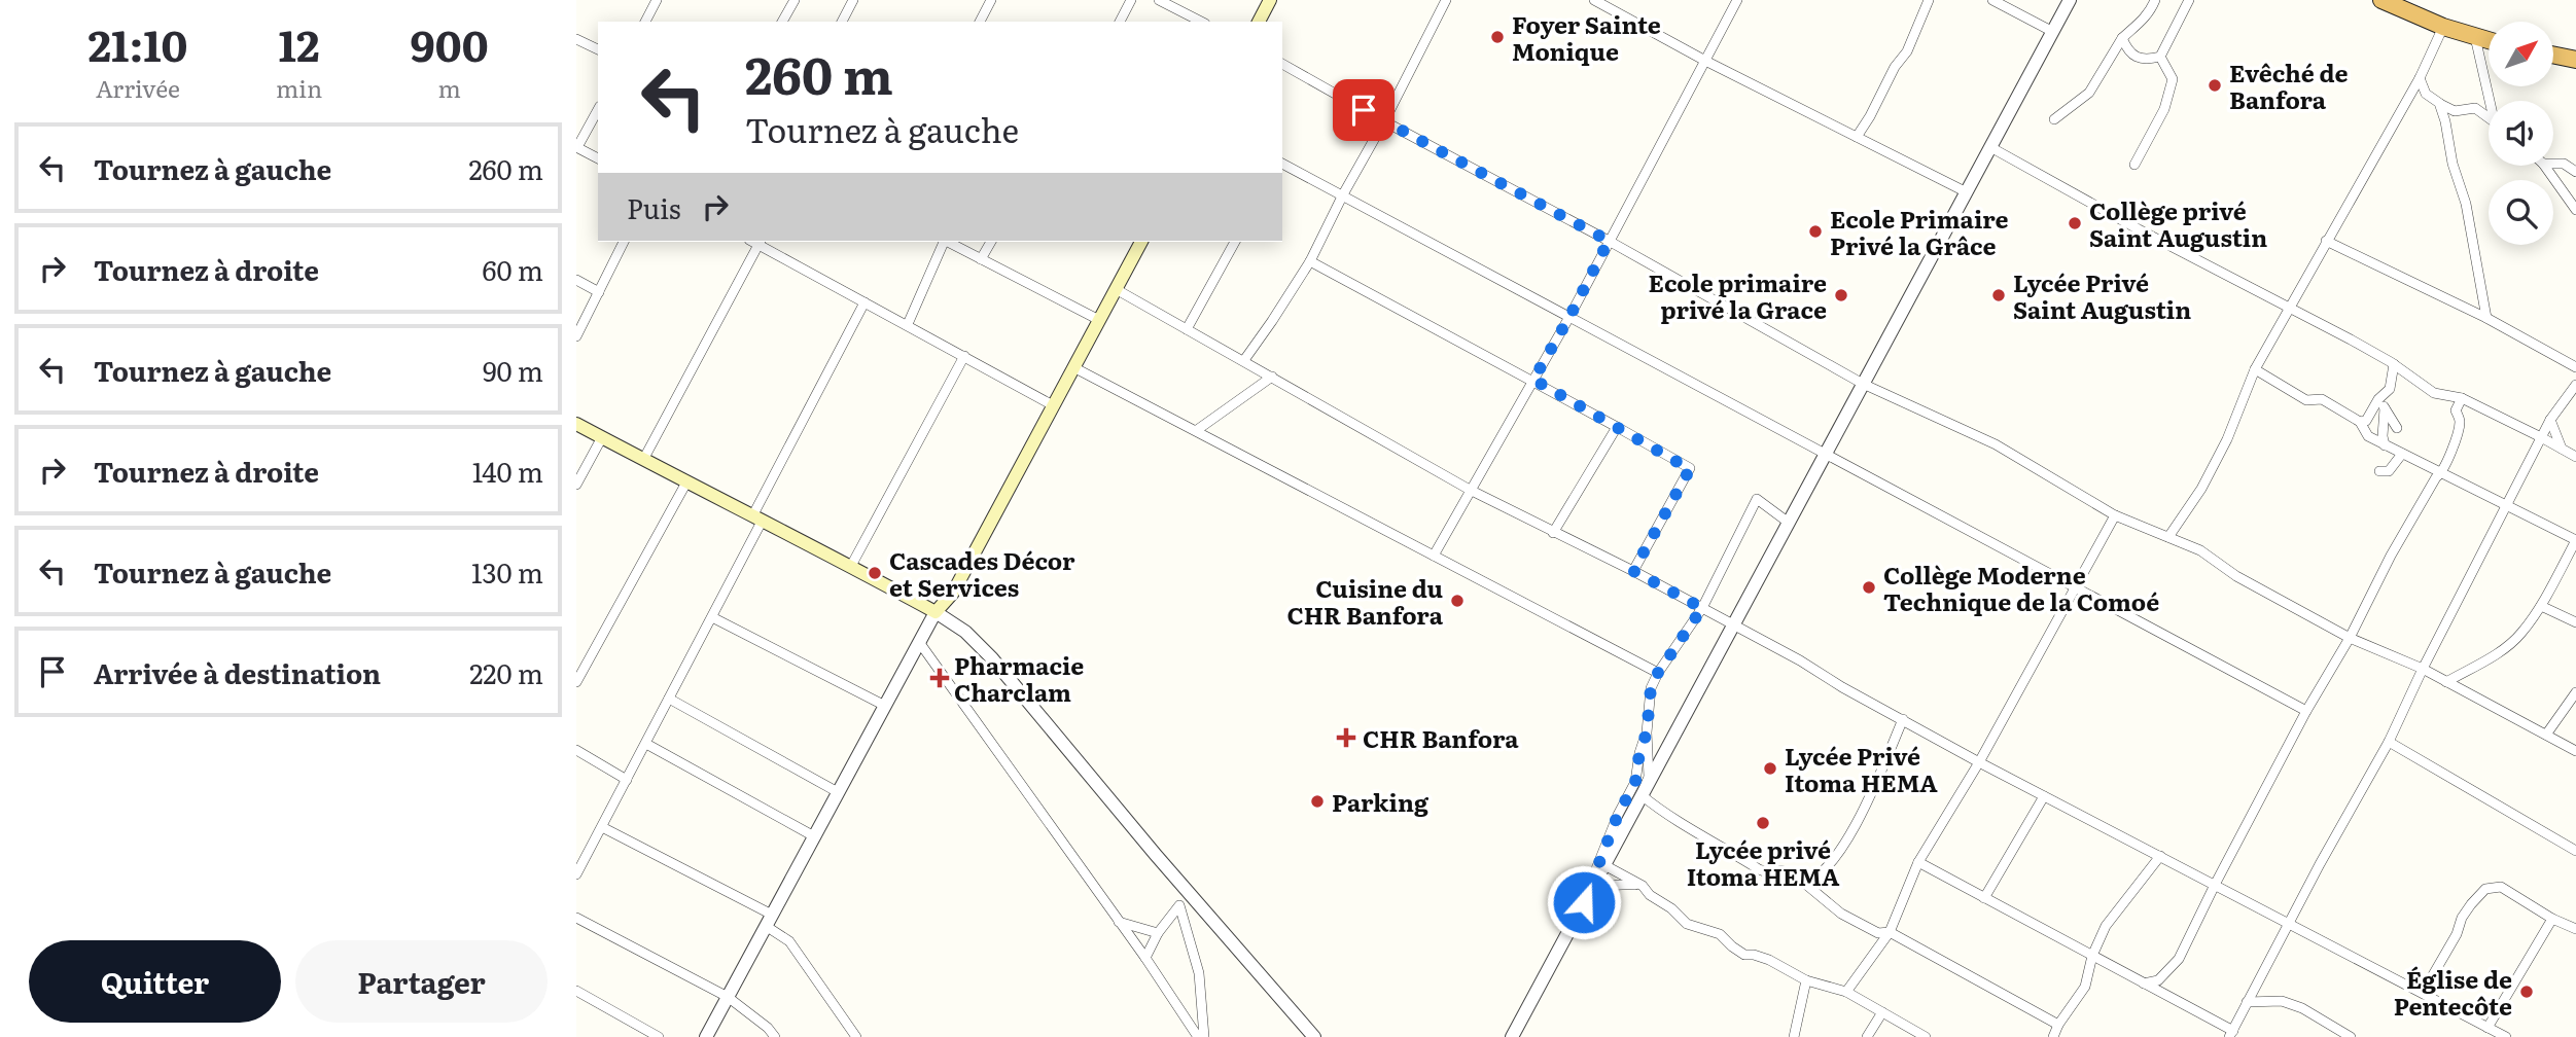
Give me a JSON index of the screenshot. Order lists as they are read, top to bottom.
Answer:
{
  "places": {
    "other": [
      "Foyer Sainte Monique",
      "Evêché de Banfora",
      "Collège privé Saint Augustin",
      "Ecole Primaire Privé la Grâce",
      "Ecole primaire privé la Grace",
      "Lycée Privé Saint Augustin",
      "Cascades Décor et Services",
      "Collège Moderne Technique de la Comoé",
      "Cuisine du CHR Banfora",
      "Lycée Privé Itoma HEMA",
      "Parking",
      "Lycée privé Itoma HEMA",
      "Église de Pentecôte"
    ],
    "health": ["Pharmacie Charclam", "CHR Banfora"]
  },
  "north": "top right",
  "page": {
    "eta": [
      "21:10",
      "Arrivée",
      "12",
      "min",
      "900",
      "m"
    ],
    "turn": ["260 m", "Tournez à gauche"],
    "list": [
      {
        "name": "Tournez à gauche",
        "value": "260 m"
      },
      {
        "name": "Tournez à droite",
        "value": "60 m"
      },
      {
        "name": "Tournez à gauche",
        "value": "90 m"
      },
      {
        "name": "Tournez à droite",
        "value": "140 m"
      },
      {
        "name": "Tournez à gauche",
        "value": "130 m"
      },
      {
        "name": "Arrivée à destination",
        "value": "220 m"
      }
    ],
    "then": "Puis",
    "buttons": ["Quitter", "Partager"]
  }
}
